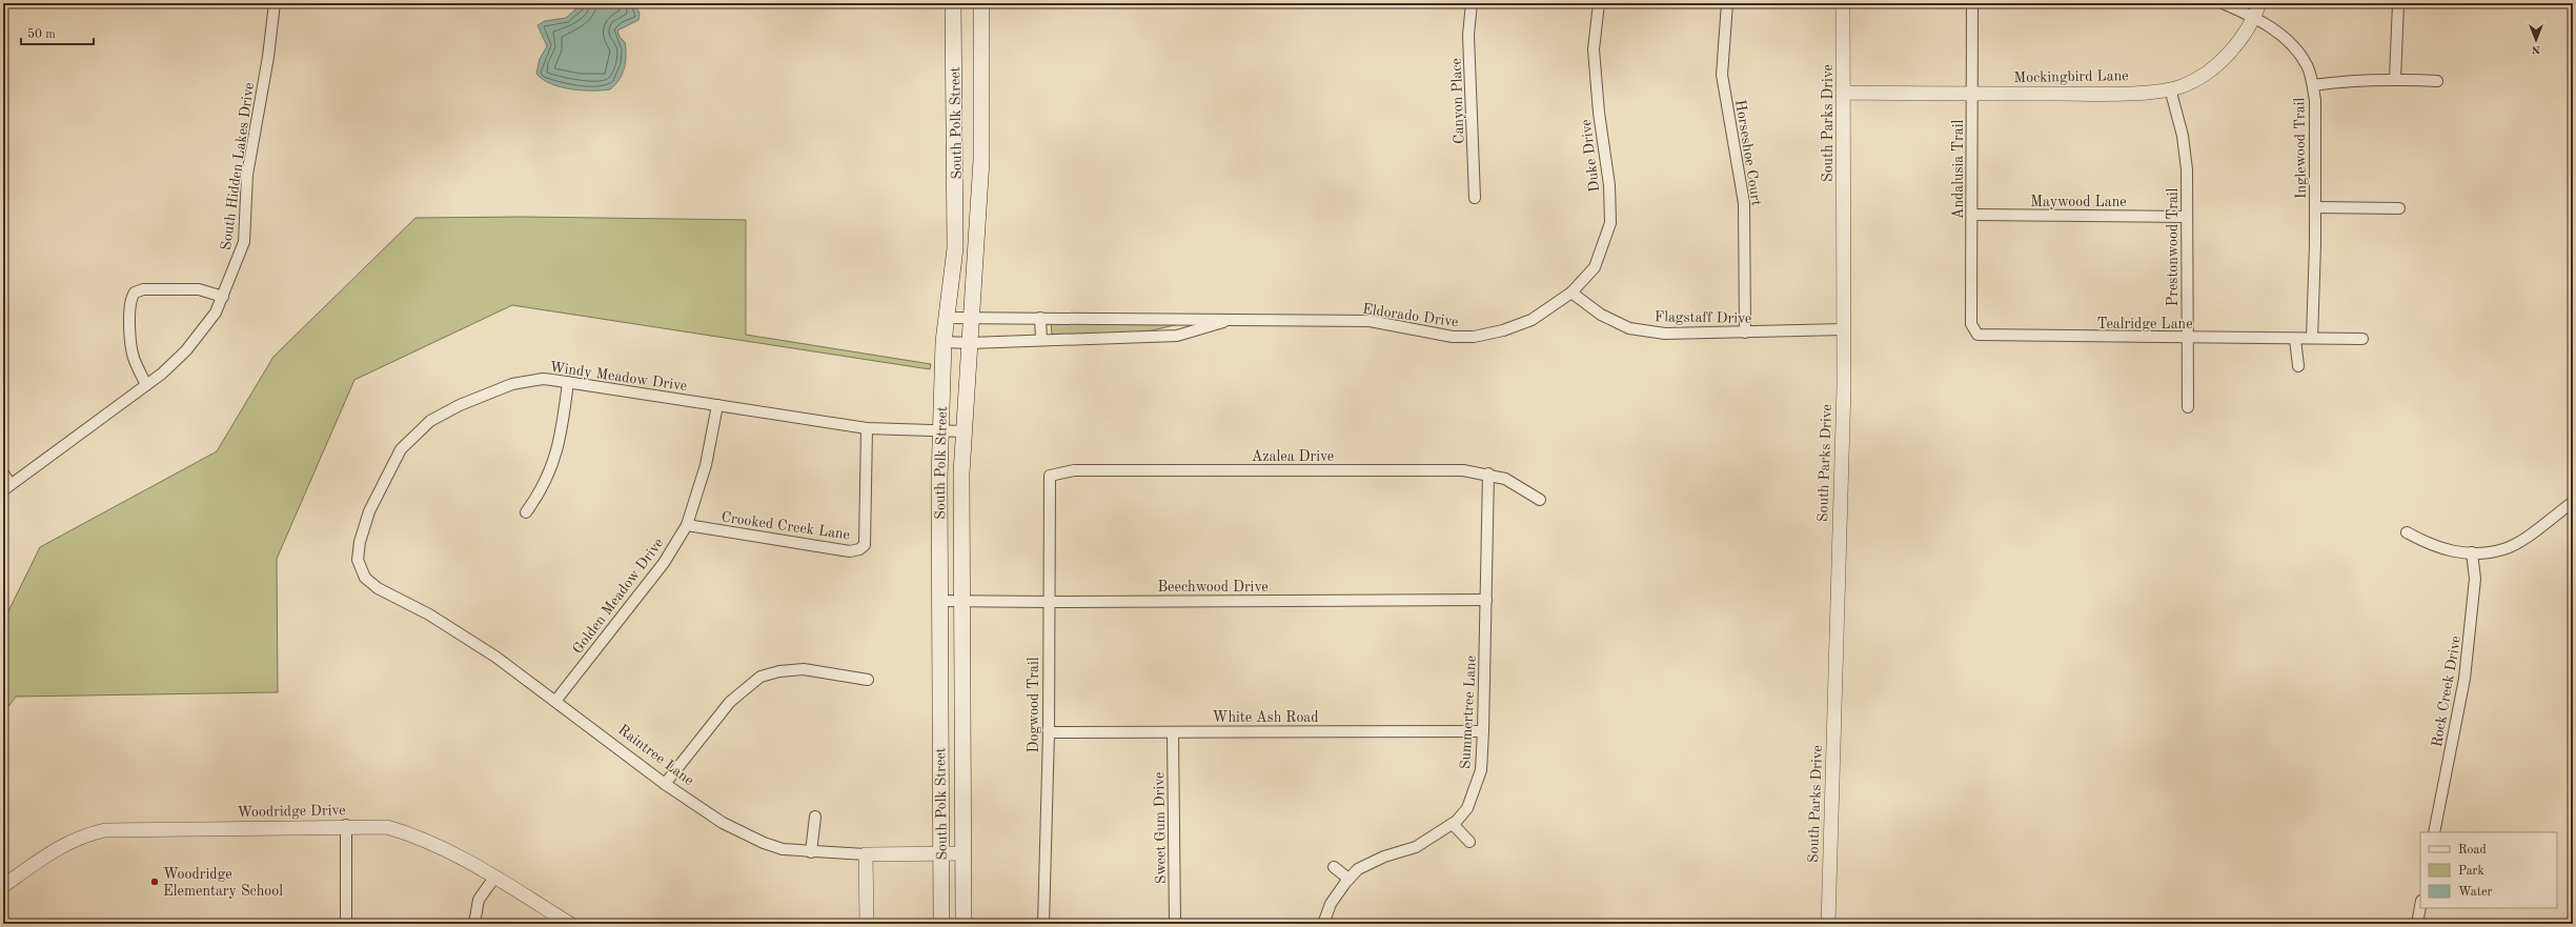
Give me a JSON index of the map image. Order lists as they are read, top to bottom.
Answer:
{
  "streets": {
    "main road": ["South Polk Street"],
    "street": [
      "Mockingbird Lane",
      "Canyon Place",
      "South Parks Drive",
      "Inglewood Trail",
      "Horseshoe Court",
      "Duke Drive",
      "South Hidden Lakes Drive",
      "Andalusia Trail",
      "Maywood Lane",
      "Prestonwood Trail",
      "Eldorado Drive",
      "Flagstaff Drive",
      "Tealridge Lane",
      "Windy Meadow Drive",
      "Azalea Drive",
      "Crooked Creek Lane",
      "Beechwood Drive",
      "Golden Meadow Drive",
      "Rock Creek Drive",
      "Dogwood Trail",
      "Summertree Lane",
      "White Ash Road",
      "Raintree Lane",
      "Woodridge Drive",
      "Sweet Gum Drive"
    ]
  },
  "crossings": [
    ["Mockingbird Lane", "South Parks Drive"],
    ["Mockingbird Lane", "Inglewood Trail"],
    ["Mockingbird Lane", "Andalusia Trail"],
    ["Mockingbird Lane", "Prestonwood Trail"],
    ["South Polk Street", "Eldorado Drive"],
    ["South Polk Street", "Windy Meadow Drive"],
    ["South Polk Street", "Beechwood Drive"],
    ["South Polk Street", "Raintree Lane"],
    ["South Parks Drive", "Flagstaff Drive"],
    ["Inglewood Trail", "Tealridge Lane"],
    ["Horseshoe Court", "Flagstaff Drive"],
    ["Duke Drive", "Eldorado Drive"],
    ["Duke Drive", "Flagstaff Drive"],
    ["Andalusia Trail", "Maywood Lane"],
    ["Andalusia Trail", "Tealridge Lane"],
    ["Maywood Lane", "Prestonwood Trail"],
    ["Prestonwood Trail", "Tealridge Lane"],
    ["Eldorado Drive", "Flagstaff Drive"],
    ["Windy Meadow Drive", "Crooked Creek Lane"],
    ["Windy Meadow Drive", "Golden Meadow Drive"],
    ["Windy Meadow Drive", "Raintree Lane"],
    ["Azalea Drive", "Dogwood Trail"],
    ["Azalea Drive", "Summertree Lane"],
    ["Crooked Creek Lane", "Golden Meadow Drive"],
    ["Beechwood Drive", "Dogwood Trail"],
    ["Beechwood Drive", "Summertree Lane"],
    ["Golden Meadow Drive", "Raintree Lane"],
    ["Dogwood Trail", "White Ash Road"],
    ["Summertree Lane", "White Ash Road"],
    ["White Ash Road", "Sweet Gum Drive"]
  ],
  "places": ["Woodridge Elementary School"],
  "legend": ["Road", "Park", "Water"],
  "scale_bar": "50 m",
  "north": "bottom"
}
